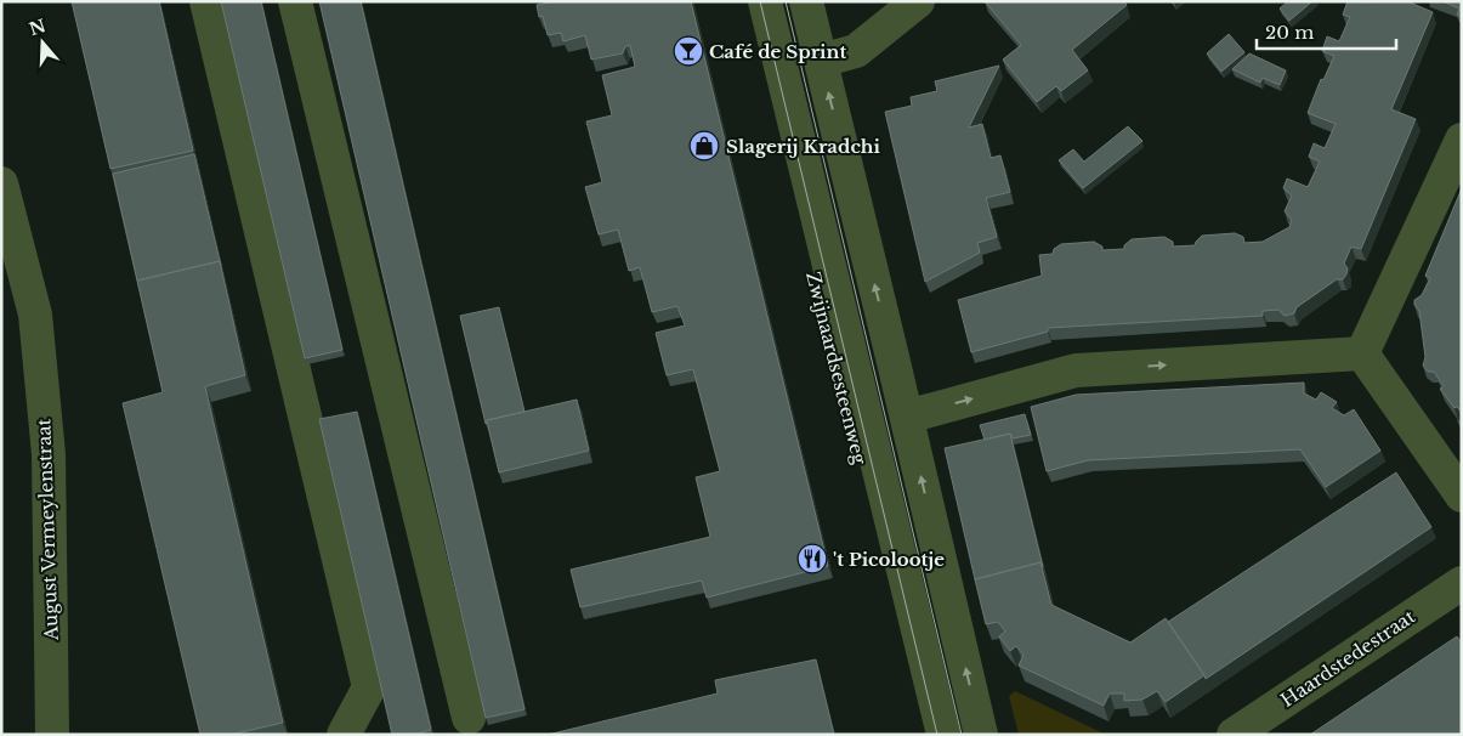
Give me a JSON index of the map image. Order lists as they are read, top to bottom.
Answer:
{
  "streets": {
    "street": ["Zwijnaardsesteenweg", "August Vermeylenstraat", "Haardstedestraat"]
  },
  "places": {
    "bar": ["Café de Sprint"],
    "shop": ["Slagerij Kradchi"],
    "restaurant": ["'t Picolootje"]
  },
  "scale_bar": "20 m",
  "north": "top"
}
